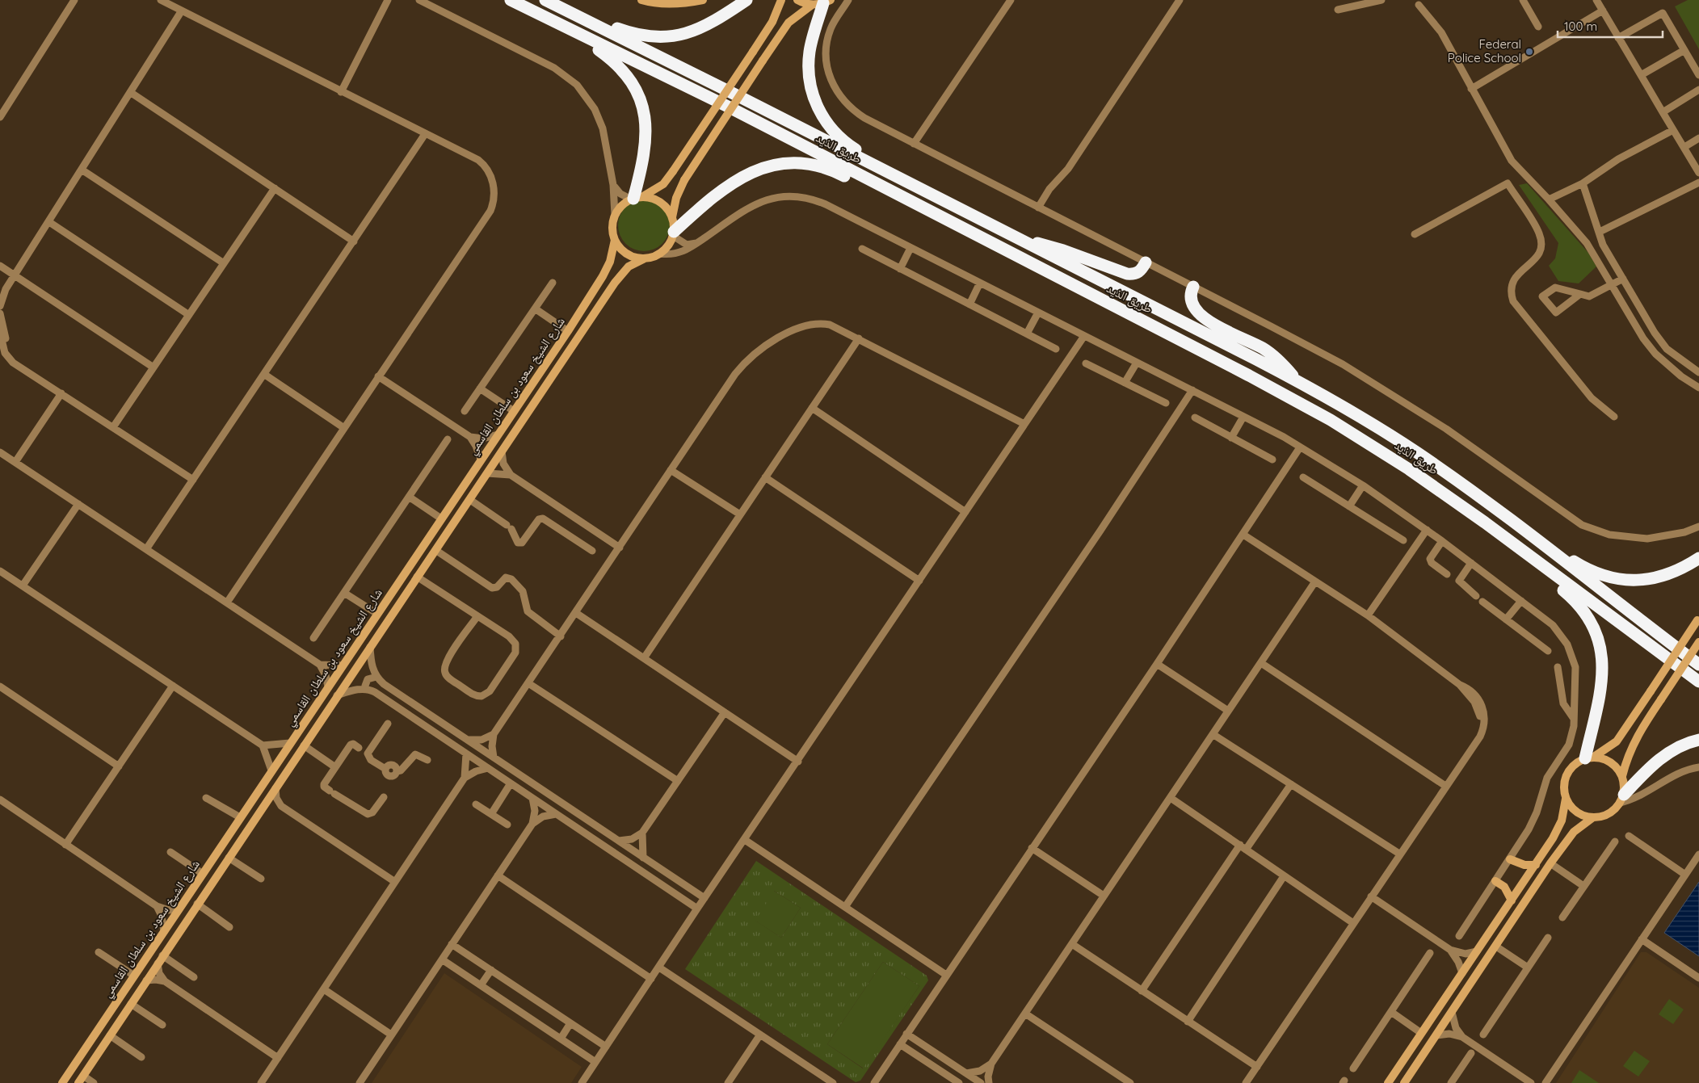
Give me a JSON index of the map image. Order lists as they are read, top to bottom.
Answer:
{
  "streets": {
    "highway": ["طريق الذيد"],
    "main road": ["شارع الشيخ سعود بن سلطان القاسمي"]
  },
  "places": ["Federal Police School"],
  "scale_bar": "100 m"
}
